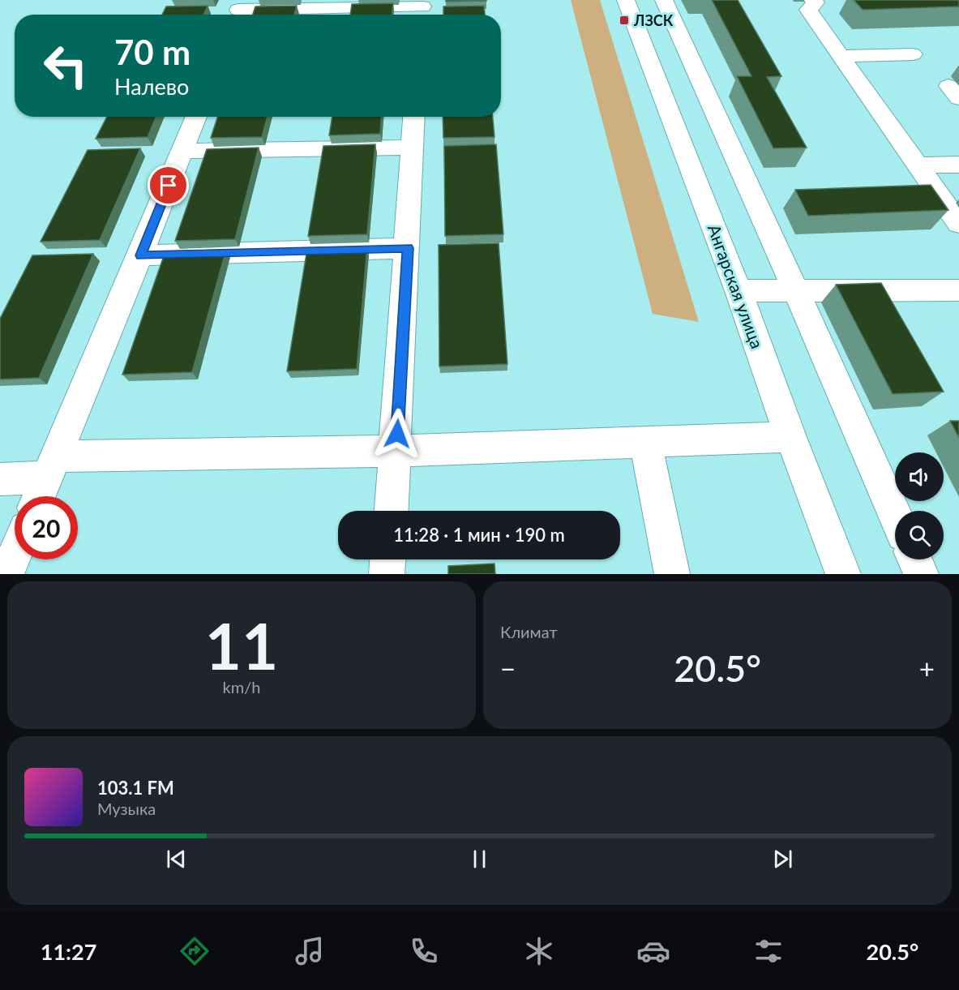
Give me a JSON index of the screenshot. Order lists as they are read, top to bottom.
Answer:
{
  "streets": {
    "street": ["Ангарская улица"]
  },
  "places": {
    "transit": ["ЛЗСК"]
  },
  "page": {
    "turn": ["70 m", "Налево"],
    "limit": "20",
    "trip": "11:28 · 1 мин · 190 m",
    "tile": [
      ["11", "km/h"],
      "Климат"
    ],
    "heat": ["−", "20.5°", "+"],
    "song": ["103.1 FM", "Музыка"],
    "tabs": ["11:27", "20.5°"]
  }
}
